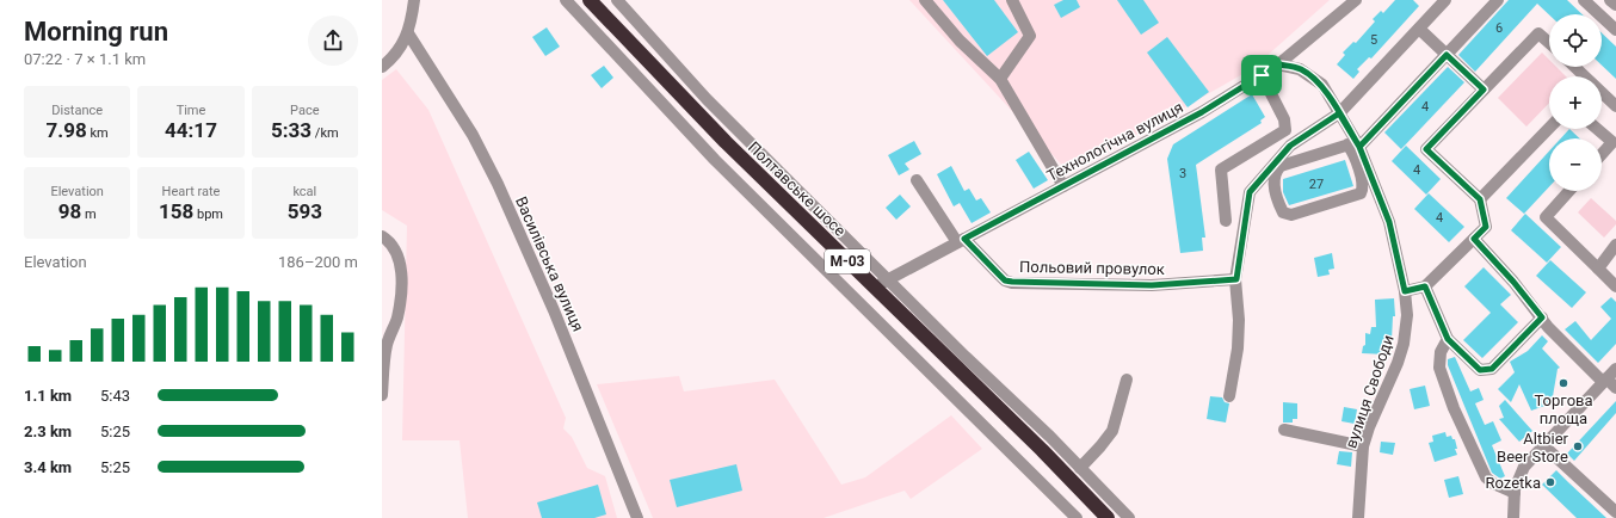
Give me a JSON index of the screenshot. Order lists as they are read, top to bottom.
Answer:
{
  "streets": {
    "highway": ["Полтавське шосе", "М-03"],
    "street": [
      "Технологічна вулиця",
      "Василівська вулиця",
      "Польовий провулок",
      "вулиця Свободи"
    ]
  },
  "crossings": [
    ["Технологічна вулиця", "Полтавське шосе"],
    ["Технологічна вулиця", "Польовий провулок"],
    ["Технологічна вулиця", "вулиця Свободи"]
  ],
  "places": ["Торгова площа", "Altbier Beer Store", "Rozetka"],
  "house_numbers": [
    "6",
    "5",
    "4",
    "4",
    "3",
    "27",
    "4"
  ],
  "page": {
    "heading": ["Morning run", "07:22 · 7 × 1.1 km"],
    "map_buttons": ["+", "−"],
    "stats": [
      ["Distance", "7.98 km"],
      ["Time", "44:17"],
      ["Pace", "5:33 /km"],
      ["Elevation", "98 m"],
      ["Heart rate", "158 bpm"],
      ["kcal", "593"]
    ],
    "chart": ["Elevation", "186–200 m"],
    "list": [
      {
        "name": "1.1 km",
        "note": "5:43"
      },
      {
        "name": "2.3 km",
        "note": "5:25"
      },
      {
        "name": "3.4 km",
        "note": "5:25"
      }
    ]
  }
}
